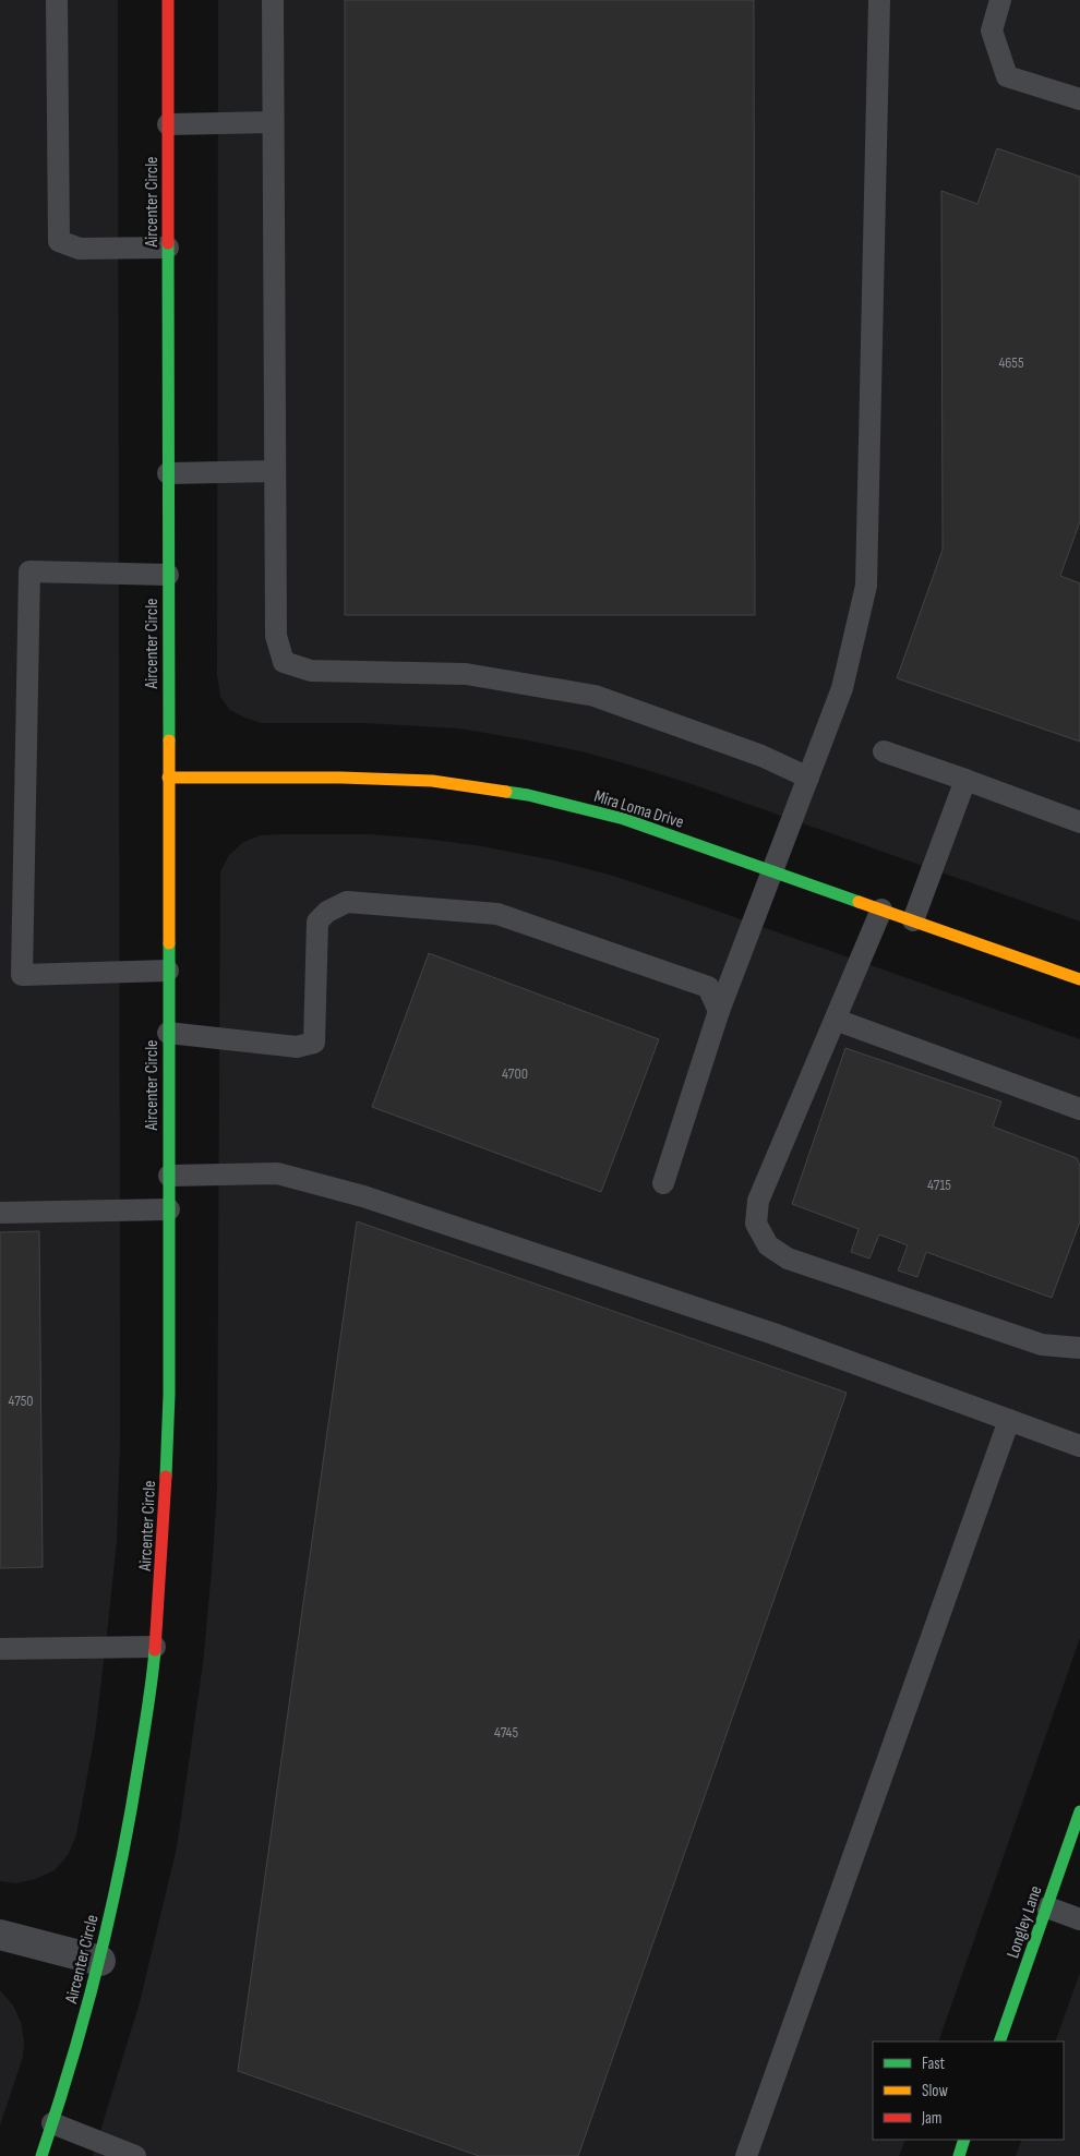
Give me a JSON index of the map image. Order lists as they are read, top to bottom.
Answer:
{
  "streets": {
    "street": ["Aircenter Circle", "Mira Loma Drive", "Longley Lane"]
  },
  "crossings": [
    ["Aircenter Circle", "Mira Loma Drive"]
  ],
  "house_numbers": [
    "4655",
    "4700",
    "4715",
    "4750",
    "4745"
  ],
  "legend": ["Fast", "Slow", "Jam"]
}
